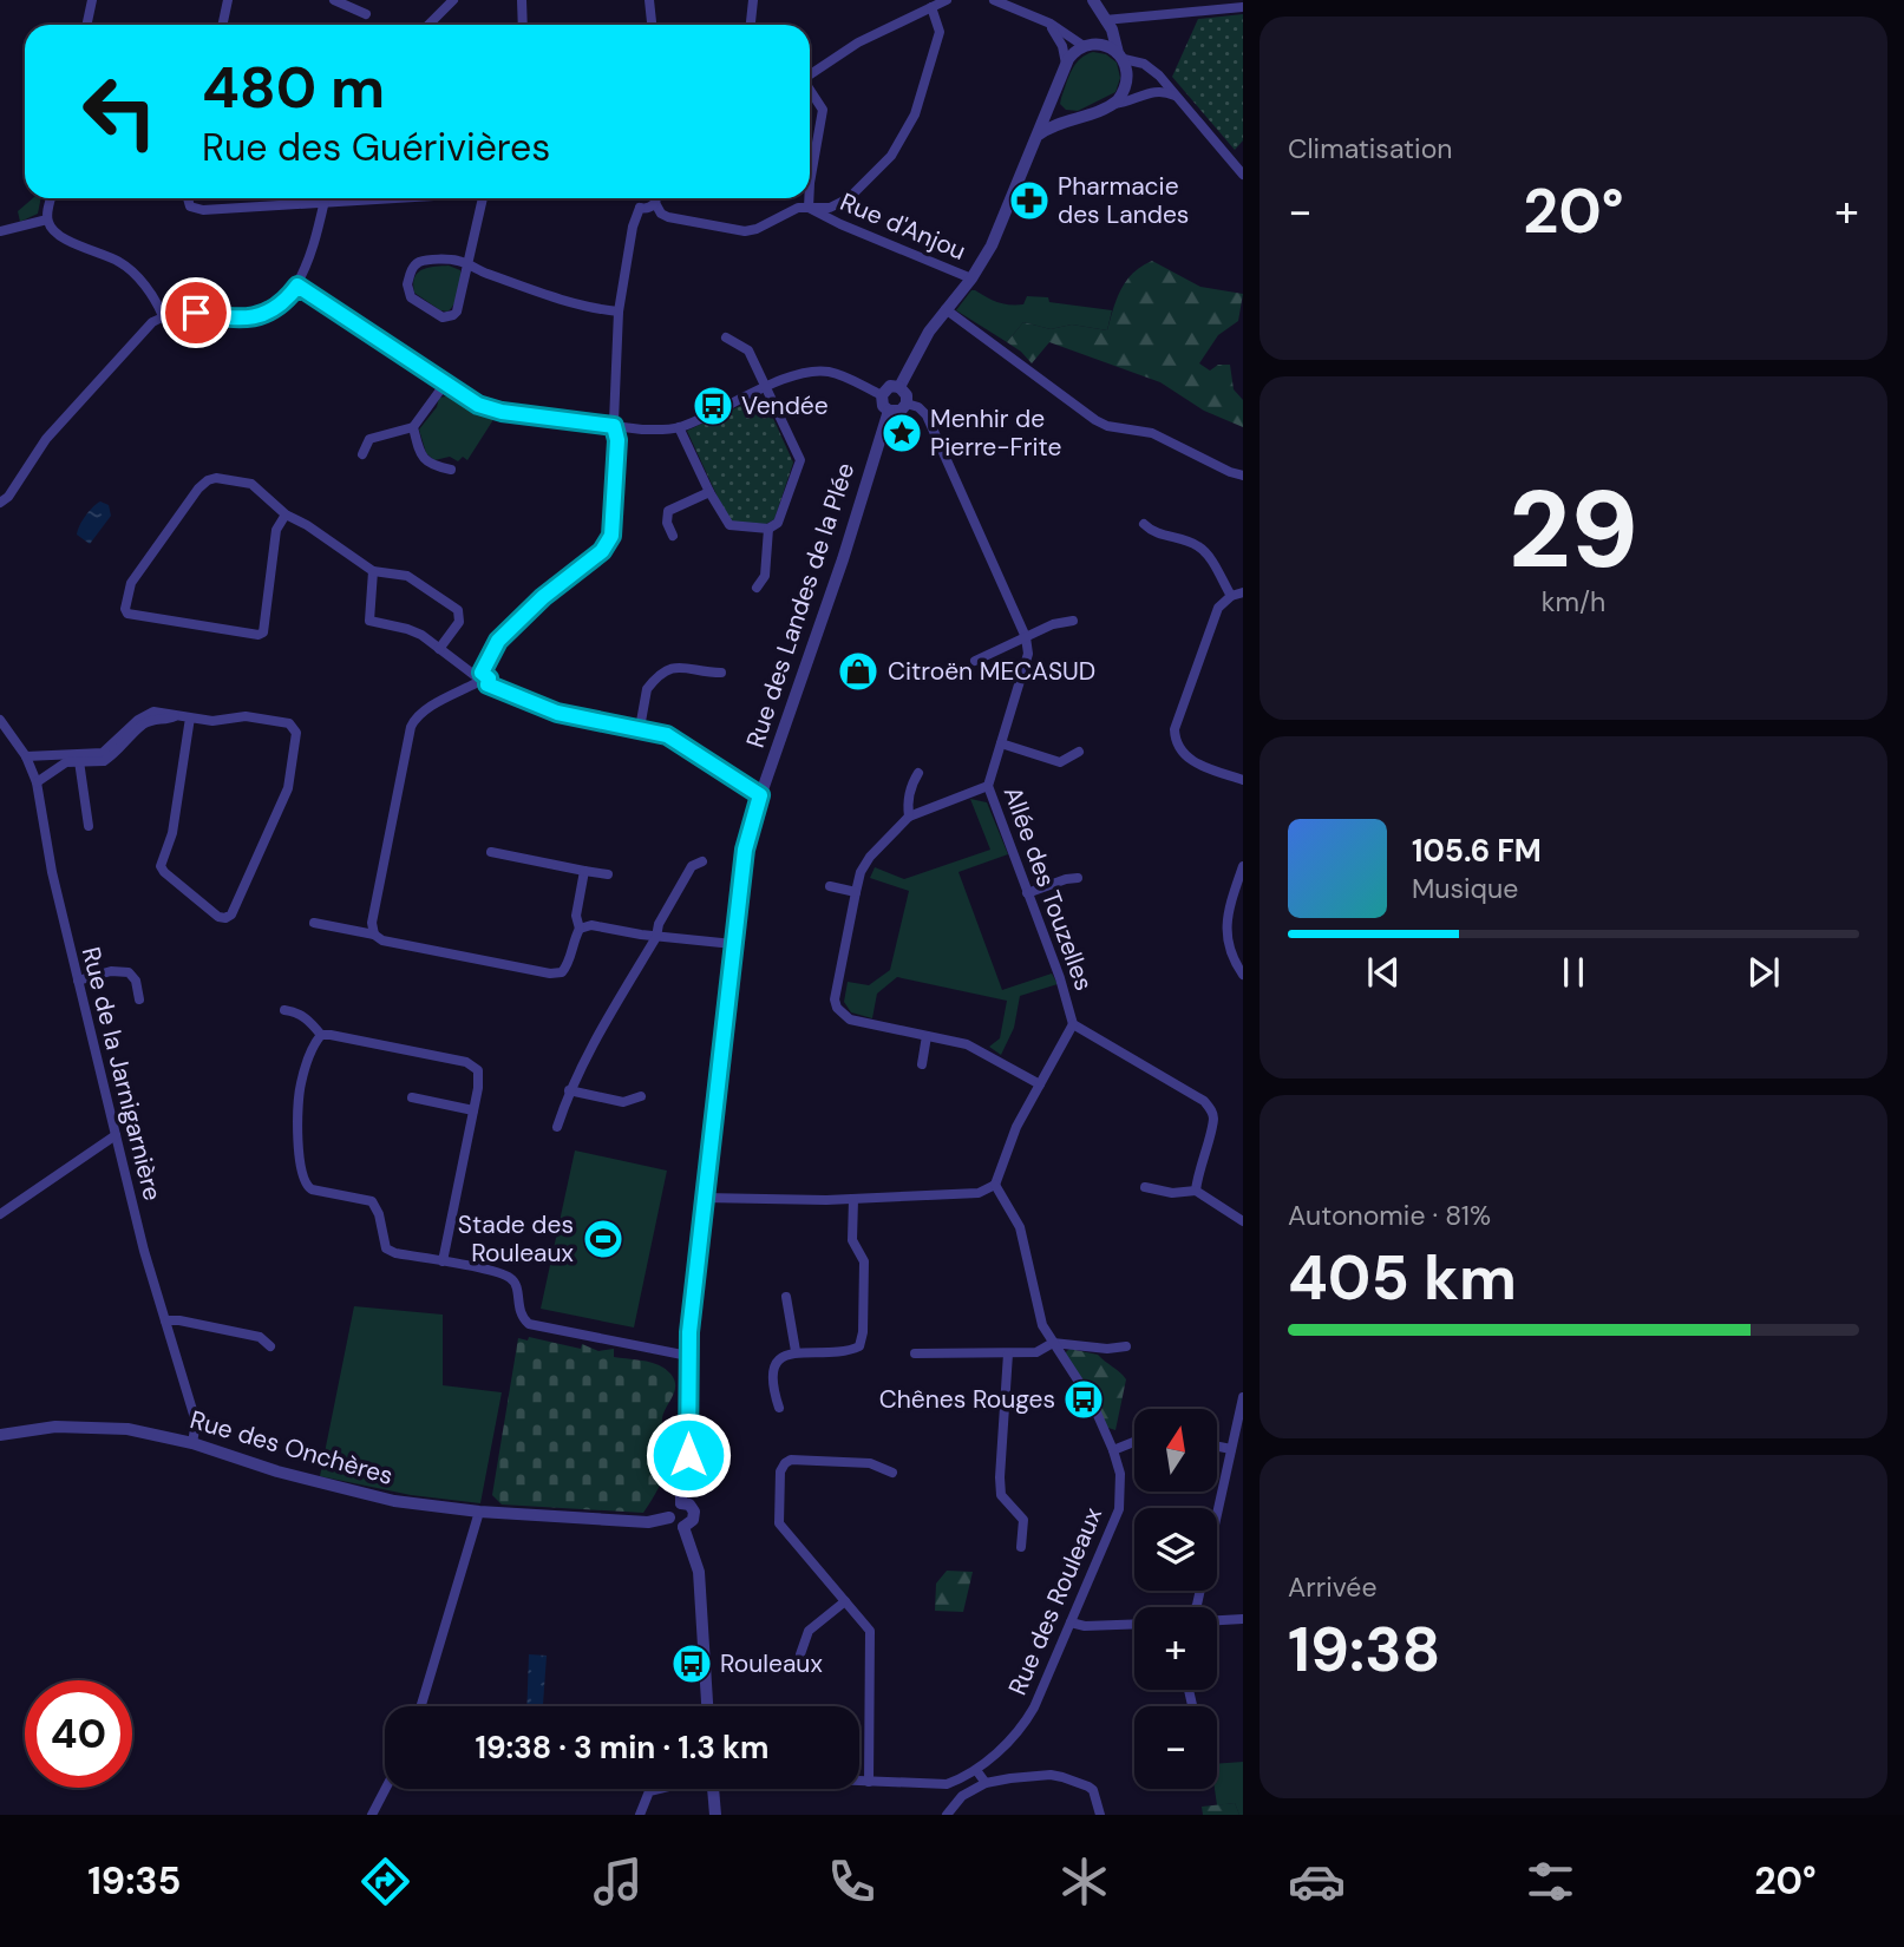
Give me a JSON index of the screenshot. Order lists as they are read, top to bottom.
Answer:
{
  "streets": {
    "street": [
      "Rue d'Anjou",
      "Rue des Landes de la Plée",
      "Allée des Touzelles",
      "Rue de la Jarnigarnière",
      "Rue des Onchères",
      "Rue des Rouleaux"
    ]
  },
  "crossings": [
    ["Rue des Landes de la Plée", "Rue des Onchères"],
    ["Rue de la Jarnigarnière", "Rue des Onchères"]
  ],
  "places": {
    "pharmacy": ["Pharmacie des Landes"],
    "bus stop": ["Vendée", "Chênes Rouges", "Rouleaux"],
    "place": ["Menhir de Pierre-Frite"],
    "shop": ["Citroën MECASUD"],
    "sports": ["Stade des Rouleaux"]
  },
  "north": "top",
  "page": {
    "tile": [
      "Climatisation",
      ["29", "km/h"],
      ["Autonomie · 81%", "405 km"],
      ["Arrivée", "19:38"]
    ],
    "turn": ["480 m", "Rue des Guérivières"],
    "heat": ["−", "20°", "+"],
    "song": ["105.6 FM", "Musique"],
    "map_buttons": ["+", "−"],
    "limit": "40",
    "trip": "19:38 · 3 min · 1.3 km",
    "tabs": ["19:35", "20°"]
  }
}
